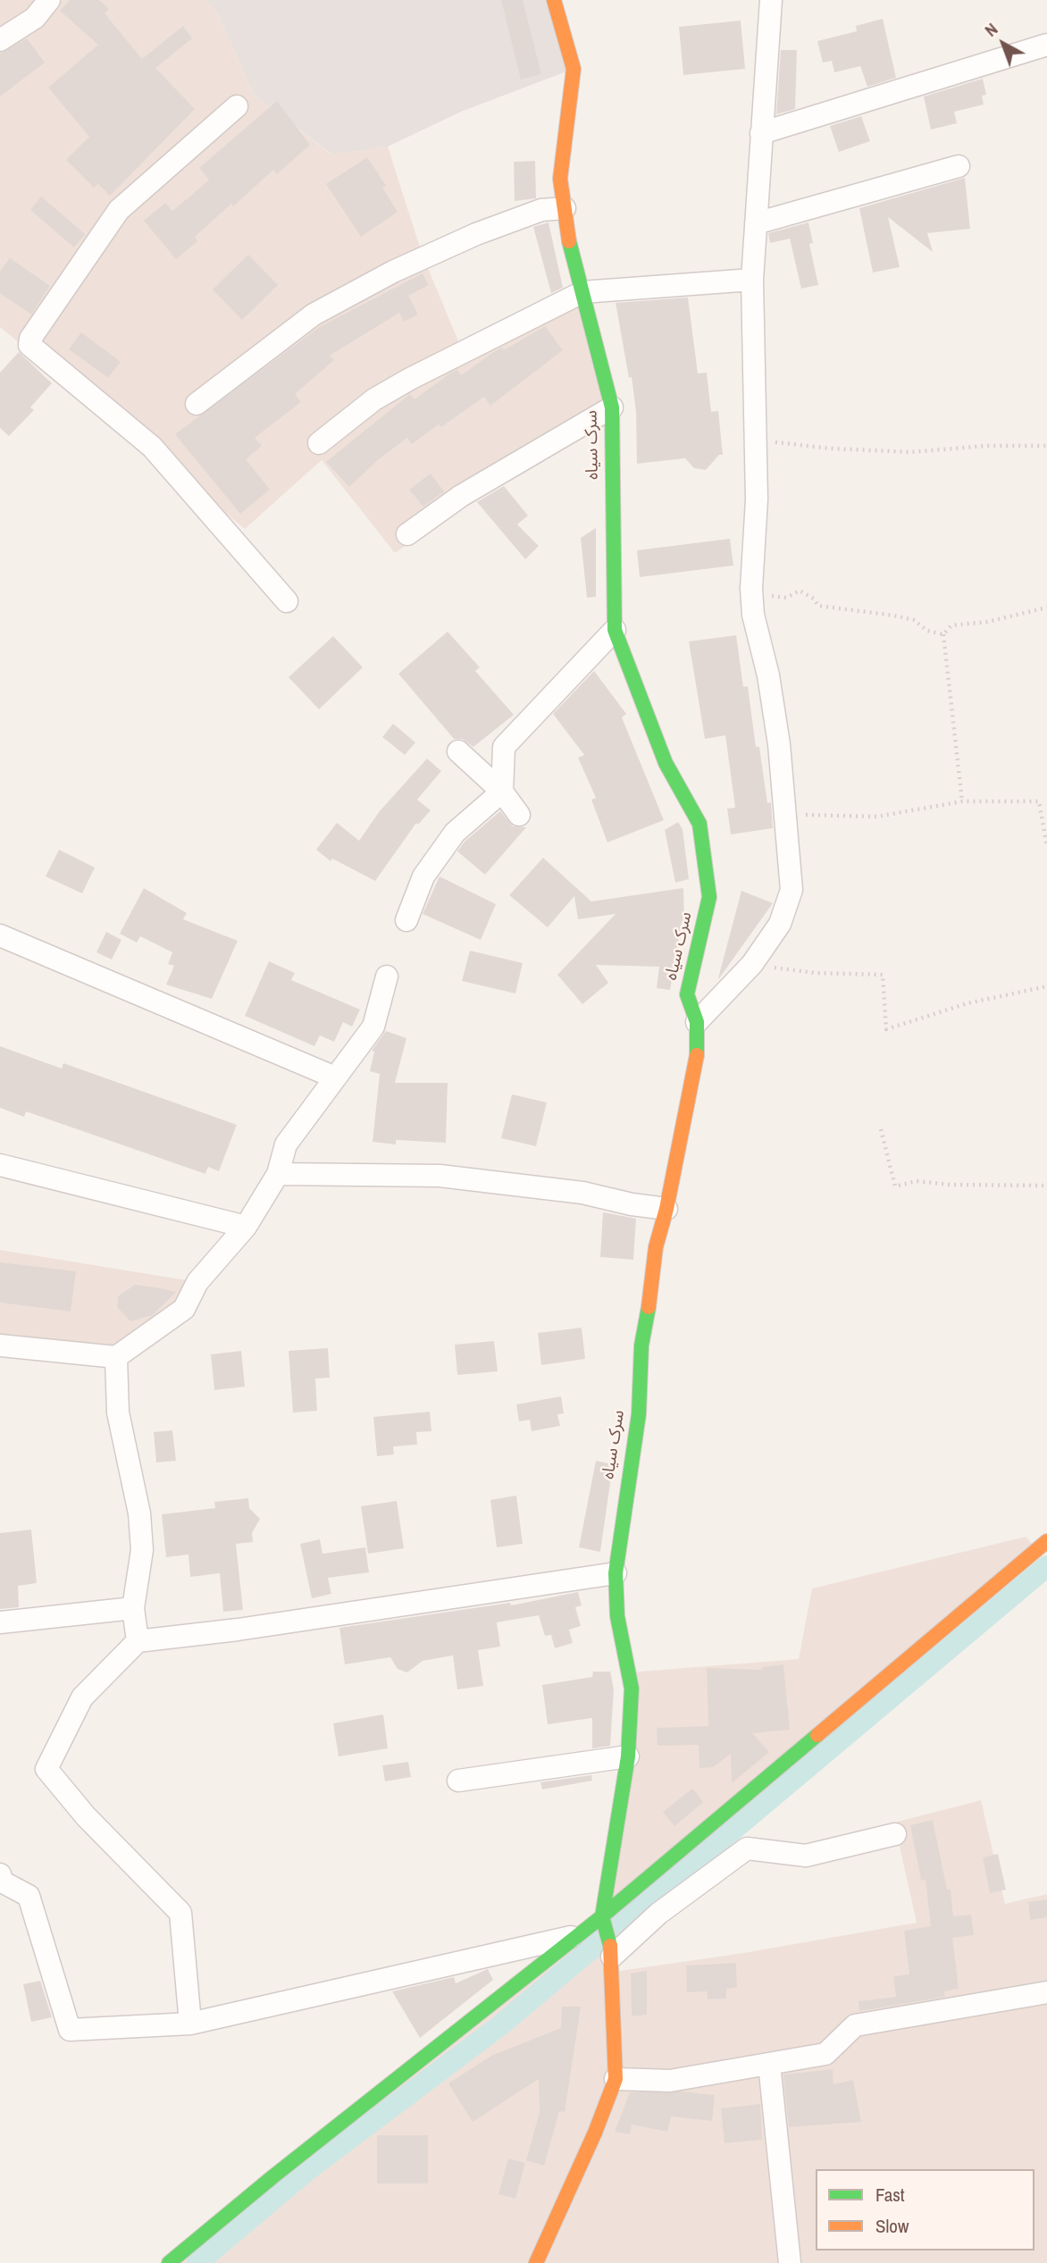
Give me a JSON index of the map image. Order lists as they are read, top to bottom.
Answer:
{
  "streets": {
    "street": ["سرک سیاه"]
  },
  "legend": ["Fast", "Slow"],
  "north": "top left"
}
